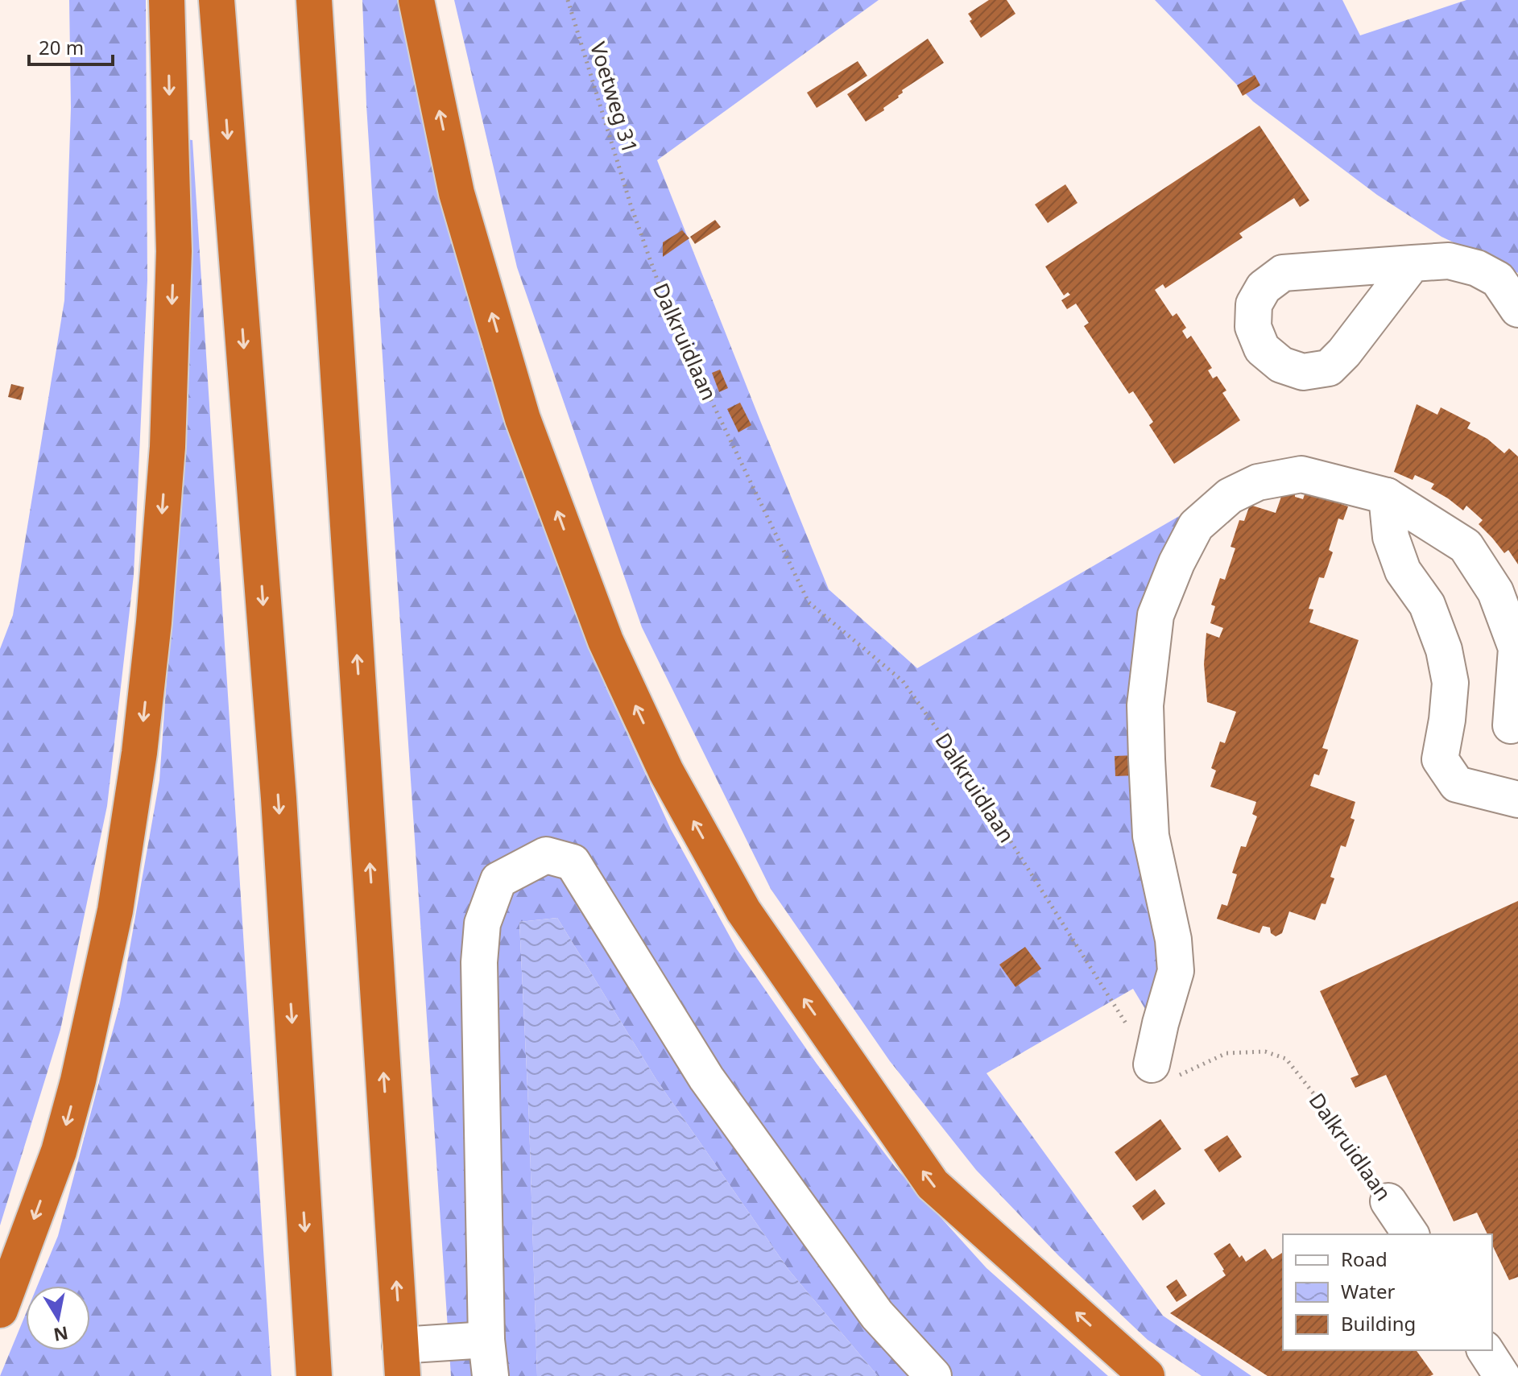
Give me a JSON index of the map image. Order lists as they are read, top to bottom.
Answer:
{
  "streets": {
    "street": ["Dalkruidlaan"],
    "path": ["Voetweg 31"]
  },
  "crossings": [
    ["Voetweg 31", "Dalkruidlaan"]
  ],
  "legend": ["Road", "Water", "Building"],
  "scale_bar": "20 m",
  "north": "bottom"
}
